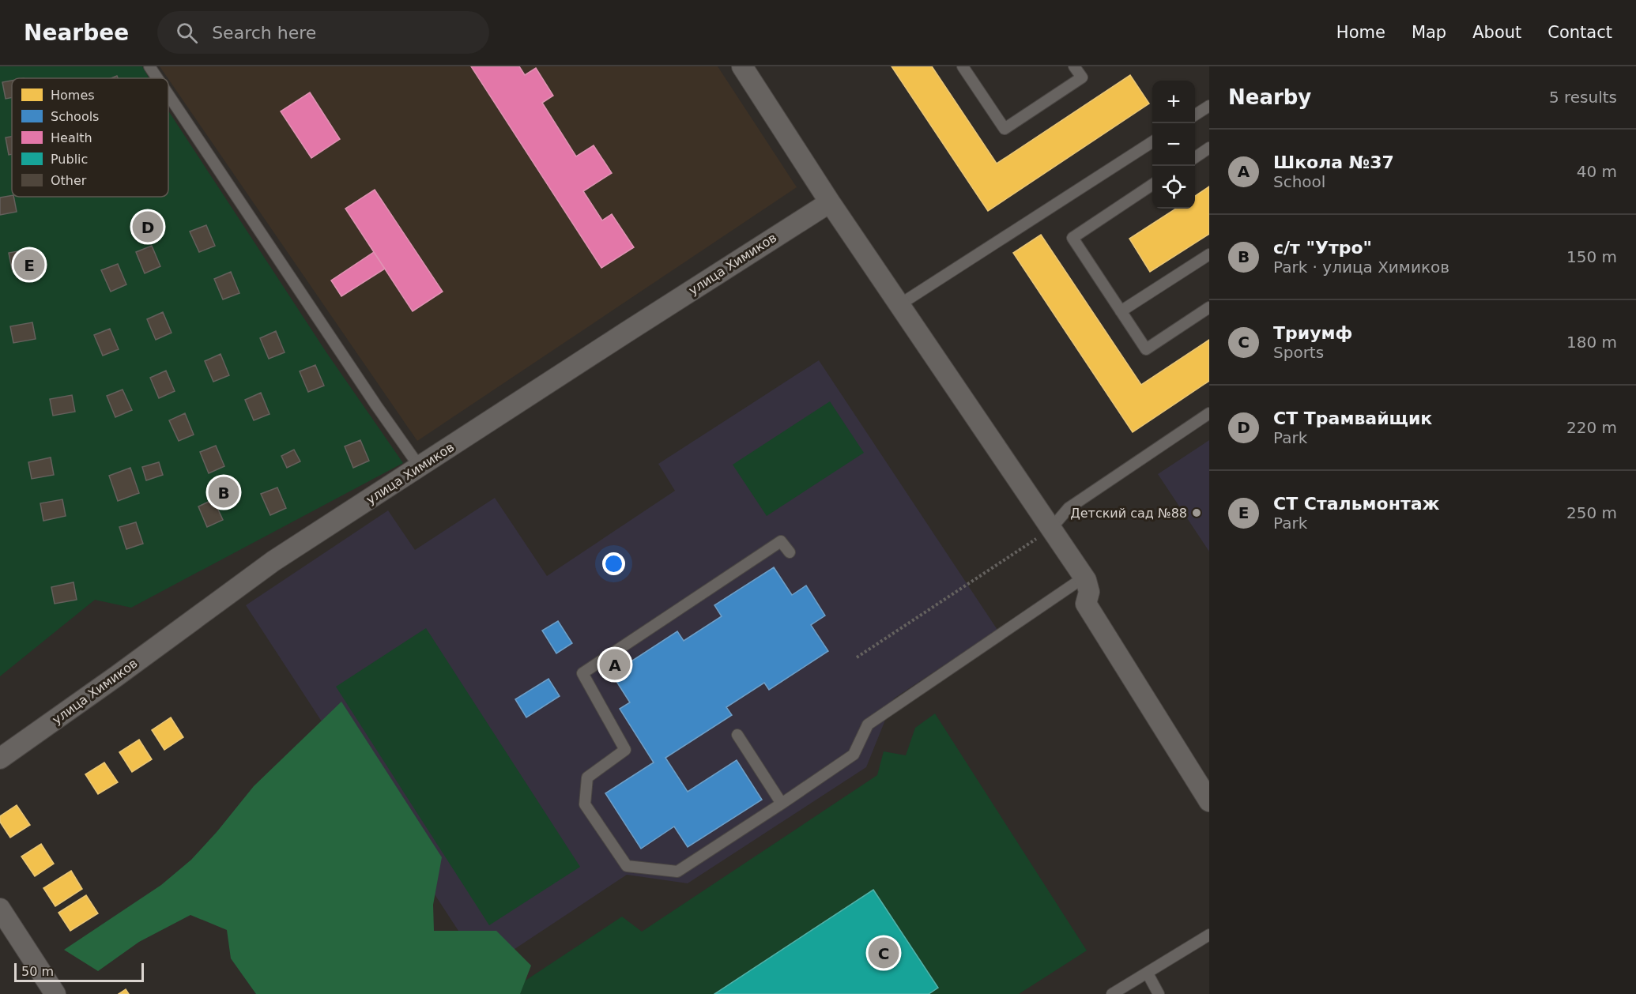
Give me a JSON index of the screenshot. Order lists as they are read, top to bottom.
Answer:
{
  "streets": {
    "street": ["улица Химиков"]
  },
  "places": ["Детский сад №88"],
  "legend": [
    "Homes",
    "Schools",
    "Health",
    "Public",
    "Other"
  ],
  "scale_bar": "50 m",
  "page": {
    "header": "Nearbee",
    "search": "Search here",
    "nav": [
      "Home",
      "Map",
      "About",
      "Contact"
    ],
    "heading": ["Nearby", "5 results"],
    "map_buttons": ["+", "−"],
    "list": [
      {
        "mark": "A",
        "name": "Школа №37",
        "note": "School",
        "value": "40 m"
      },
      {
        "mark": "B",
        "name": "с/т \"Утро\"",
        "note": "Park · улица Химиков",
        "value": "150 m"
      },
      {
        "mark": "C",
        "name": "Триумф",
        "note": "Sports",
        "value": "180 m"
      },
      {
        "mark": "D",
        "name": "СТ Трамвайщик",
        "note": "Park",
        "value": "220 m"
      },
      {
        "mark": "E",
        "name": "СТ Стальмонтаж",
        "note": "Park",
        "value": "250 m"
      }
    ],
    "pins": [
      "D",
      "E",
      "B",
      "A",
      "C"
    ],
    "scale": "50 m"
  }
}
